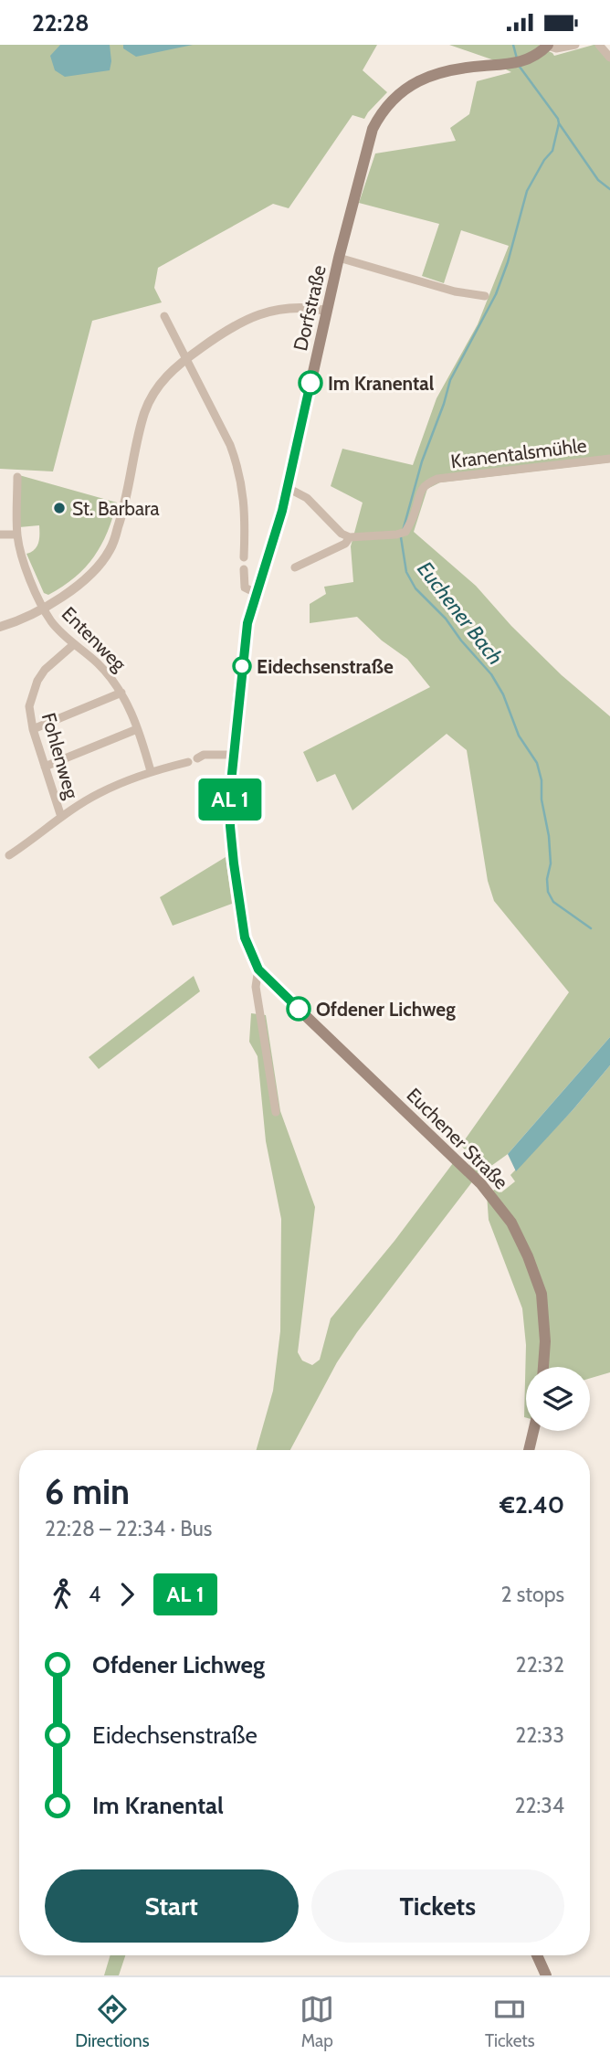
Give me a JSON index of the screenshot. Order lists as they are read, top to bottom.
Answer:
{
  "streets": {
    "main road": ["Dorfstraße", "Euchener Straße"],
    "street": ["Kranentalsmühle", "Entenweg", "Fohlenweg"]
  },
  "crossings": [
    ["Dorfstraße", "Euchener Straße"],
    ["Entenweg", "Fohlenweg"]
  ],
  "water": ["Euchener Bach"],
  "places": [
    "Im Kranental",
    "St. Barbara",
    "Eidechsenstraße",
    "Ofdener Lichweg"
  ],
  "page": {
    "status": "22:28",
    "on_map": "AL 1",
    "heading": ["6 min", "22:28 – 22:34 · Bus", "€2.40"],
    "legs": ["4", "AL 1", "2 stops"],
    "list": [
      {
        "name": "Ofdener Lichweg",
        "value": "22:32"
      },
      {
        "name": "Eidechsenstraße",
        "value": "22:33"
      },
      {
        "name": "Im Kranental",
        "value": "22:34"
      }
    ],
    "buttons": ["Start", "Tickets"],
    "tabs": ["Directions", "Map", "Tickets"]
  }
}
